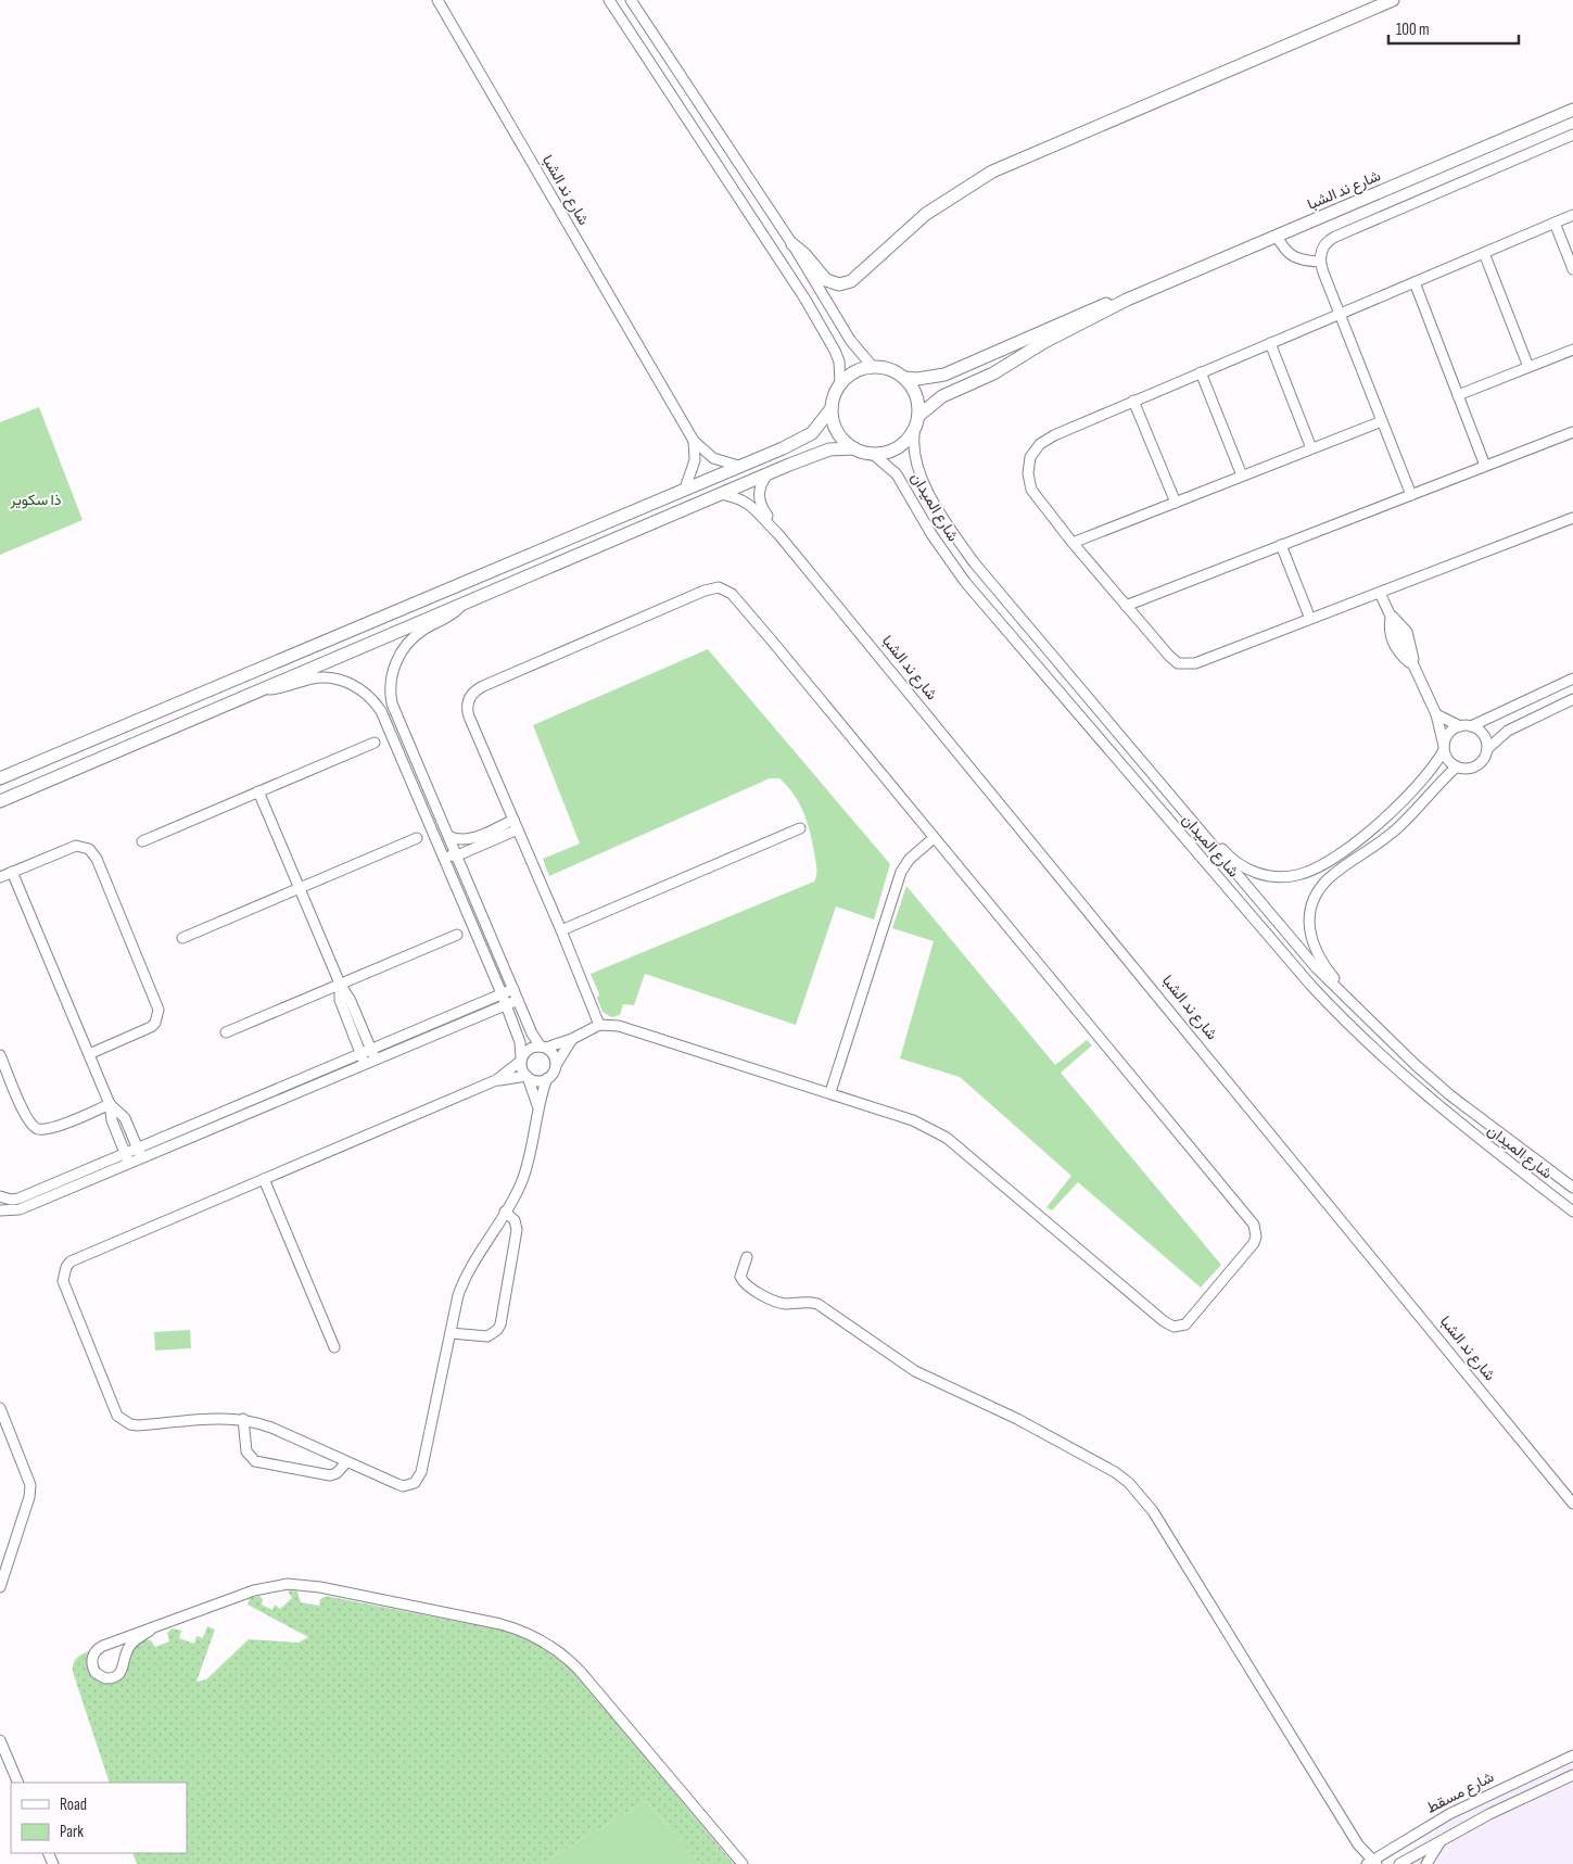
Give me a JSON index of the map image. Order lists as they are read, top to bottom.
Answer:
{
  "streets": {
    "main road": ["شارع ند الشبا"],
    "street": ["شارع الميدان", "شارع مسقط"]
  },
  "crossings": [
    ["شارع ند الشبا", "شارع الميدان"]
  ],
  "parks": ["ذا سكوير"],
  "legend": ["Road", "Park"],
  "scale_bar": "100 m"
}
